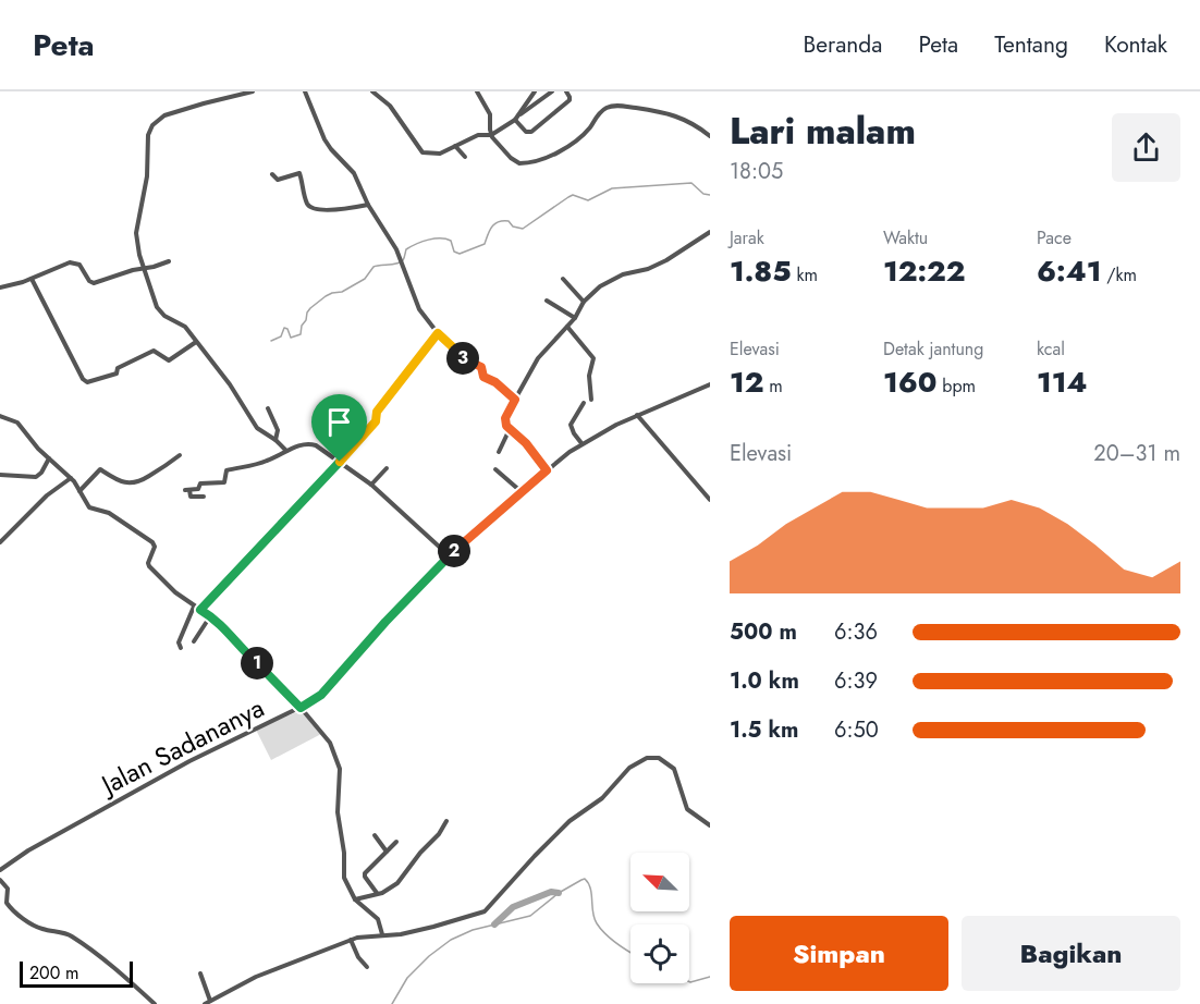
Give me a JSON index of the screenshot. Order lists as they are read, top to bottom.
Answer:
{
  "streets": {
    "street": ["Jalan Sadananya"]
  },
  "scale_bar": "200 m",
  "north": "top left",
  "page": {
    "header": "Peta",
    "nav": [
      "Beranda",
      "Peta",
      "Tentang",
      "Kontak"
    ],
    "heading": ["Lari malam", "18:05"],
    "stats": [
      ["Jarak", "1.85 km"],
      ["Waktu", "12:22"],
      ["Pace", "6:41 /km"],
      ["Elevasi", "12 m"],
      ["Detak jantung", "160 bpm"],
      ["kcal", "114"]
    ],
    "pins": ["3", "2", "1"],
    "chart": ["Elevasi", "20–31 m"],
    "list": [
      {
        "name": "500 m",
        "note": "6:36"
      },
      {
        "name": "1.0 km",
        "note": "6:39"
      },
      {
        "name": "1.5 km",
        "note": "6:50"
      }
    ],
    "buttons": ["Simpan", "Bagikan"],
    "scale": "200 m"
  }
}
